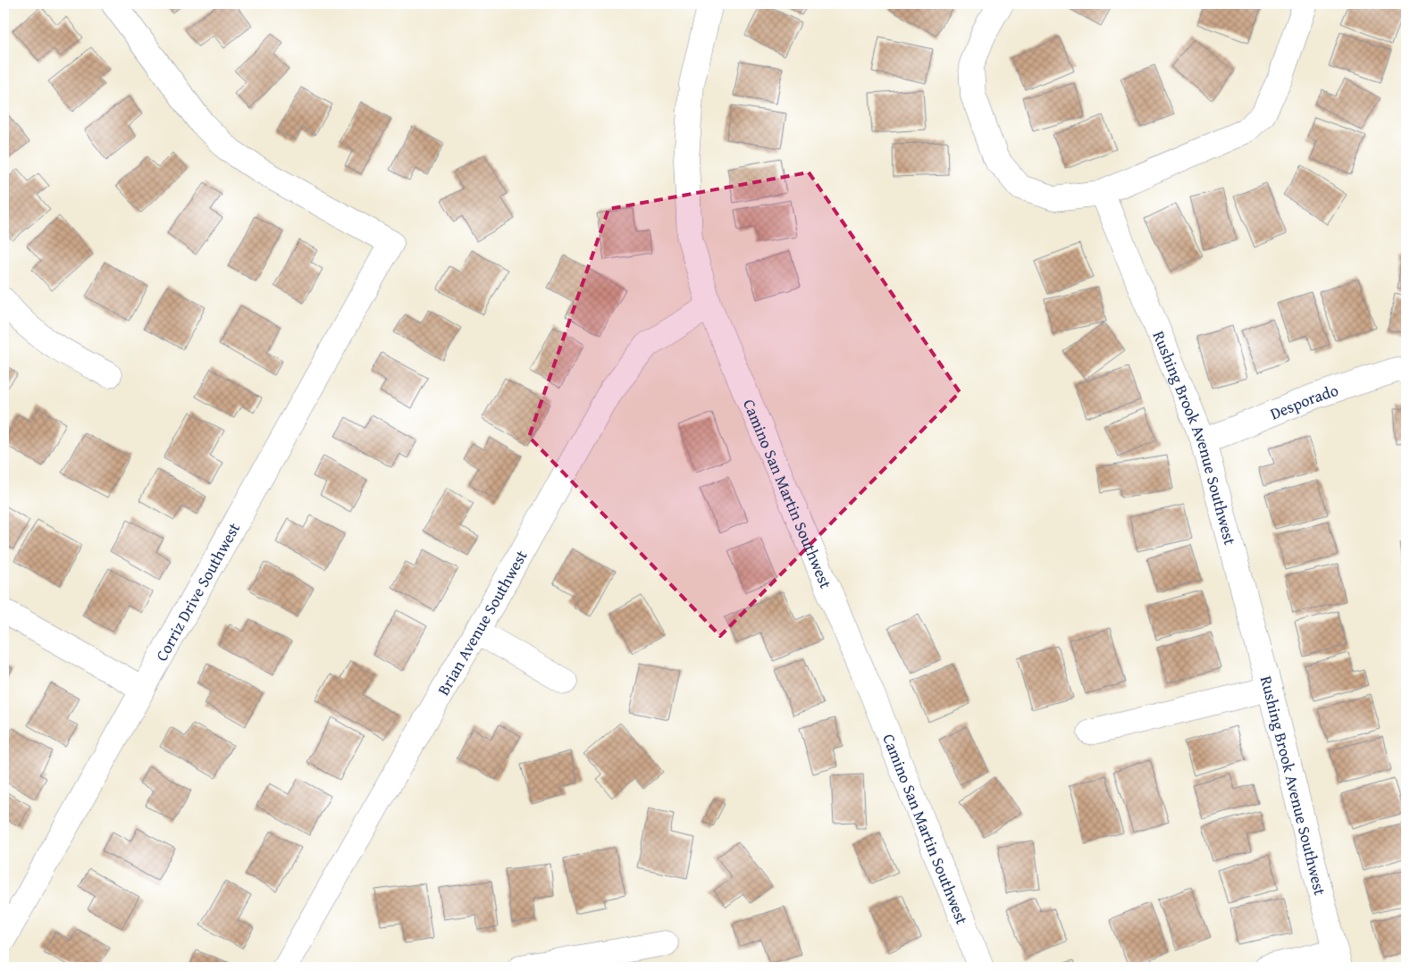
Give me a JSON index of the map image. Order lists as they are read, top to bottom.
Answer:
{
  "streets": {
    "street": [
      "Desporado",
      "Rushing Brook Avenue Southwest",
      "Camino San Martin Southwest",
      "Corriz Drive Southwest",
      "Brian Avenue Southwest"
    ]
  },
  "crossings": [
    ["Desporado", "Rushing Brook Avenue Southwest"],
    ["Camino San Martin Southwest", "Brian Avenue Southwest"]
  ]
}
